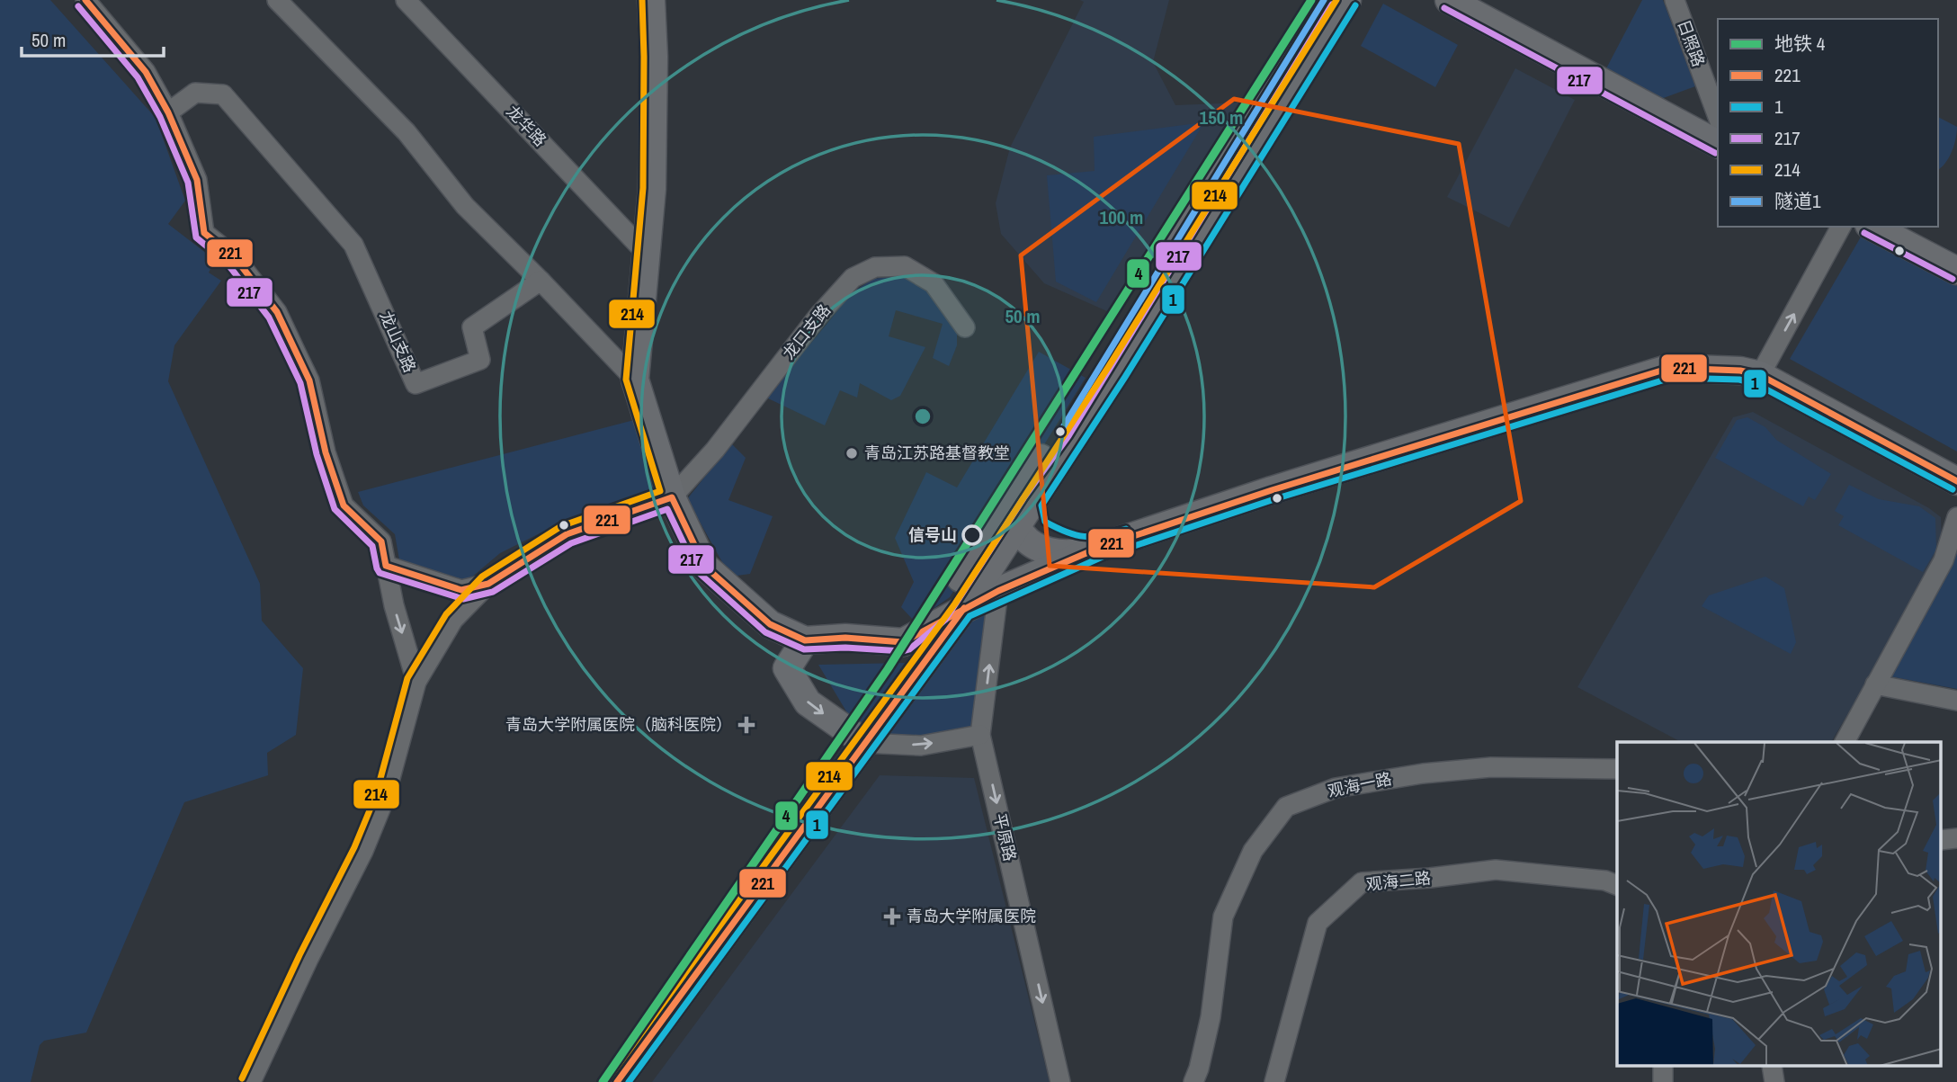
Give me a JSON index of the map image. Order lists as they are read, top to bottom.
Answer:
{
  "streets": {
    "street": [
      "日照路",
      "龙华路",
      "龙口支路",
      "龙山支路",
      "观海一路",
      "平原路",
      "观海二路"
    ]
  },
  "places": {
    "other": ["青岛江苏路基督教堂", "信号山"],
    "health": ["青岛大学附属医院（脑科医院）", "青岛大学附属医院"]
  },
  "lines": [
    "metro line 4",
    "transit line 221",
    "transit line 214",
    "transit line 隧道1",
    "transit line 217",
    "transit line 1"
  ],
  "legend": [
    "地铁 4",
    "221",
    "1",
    "217",
    "214",
    "隧道1"
  ],
  "scale_bar": "50 m",
  "rings": ["150 m", "100 m", "50 m"]
}
